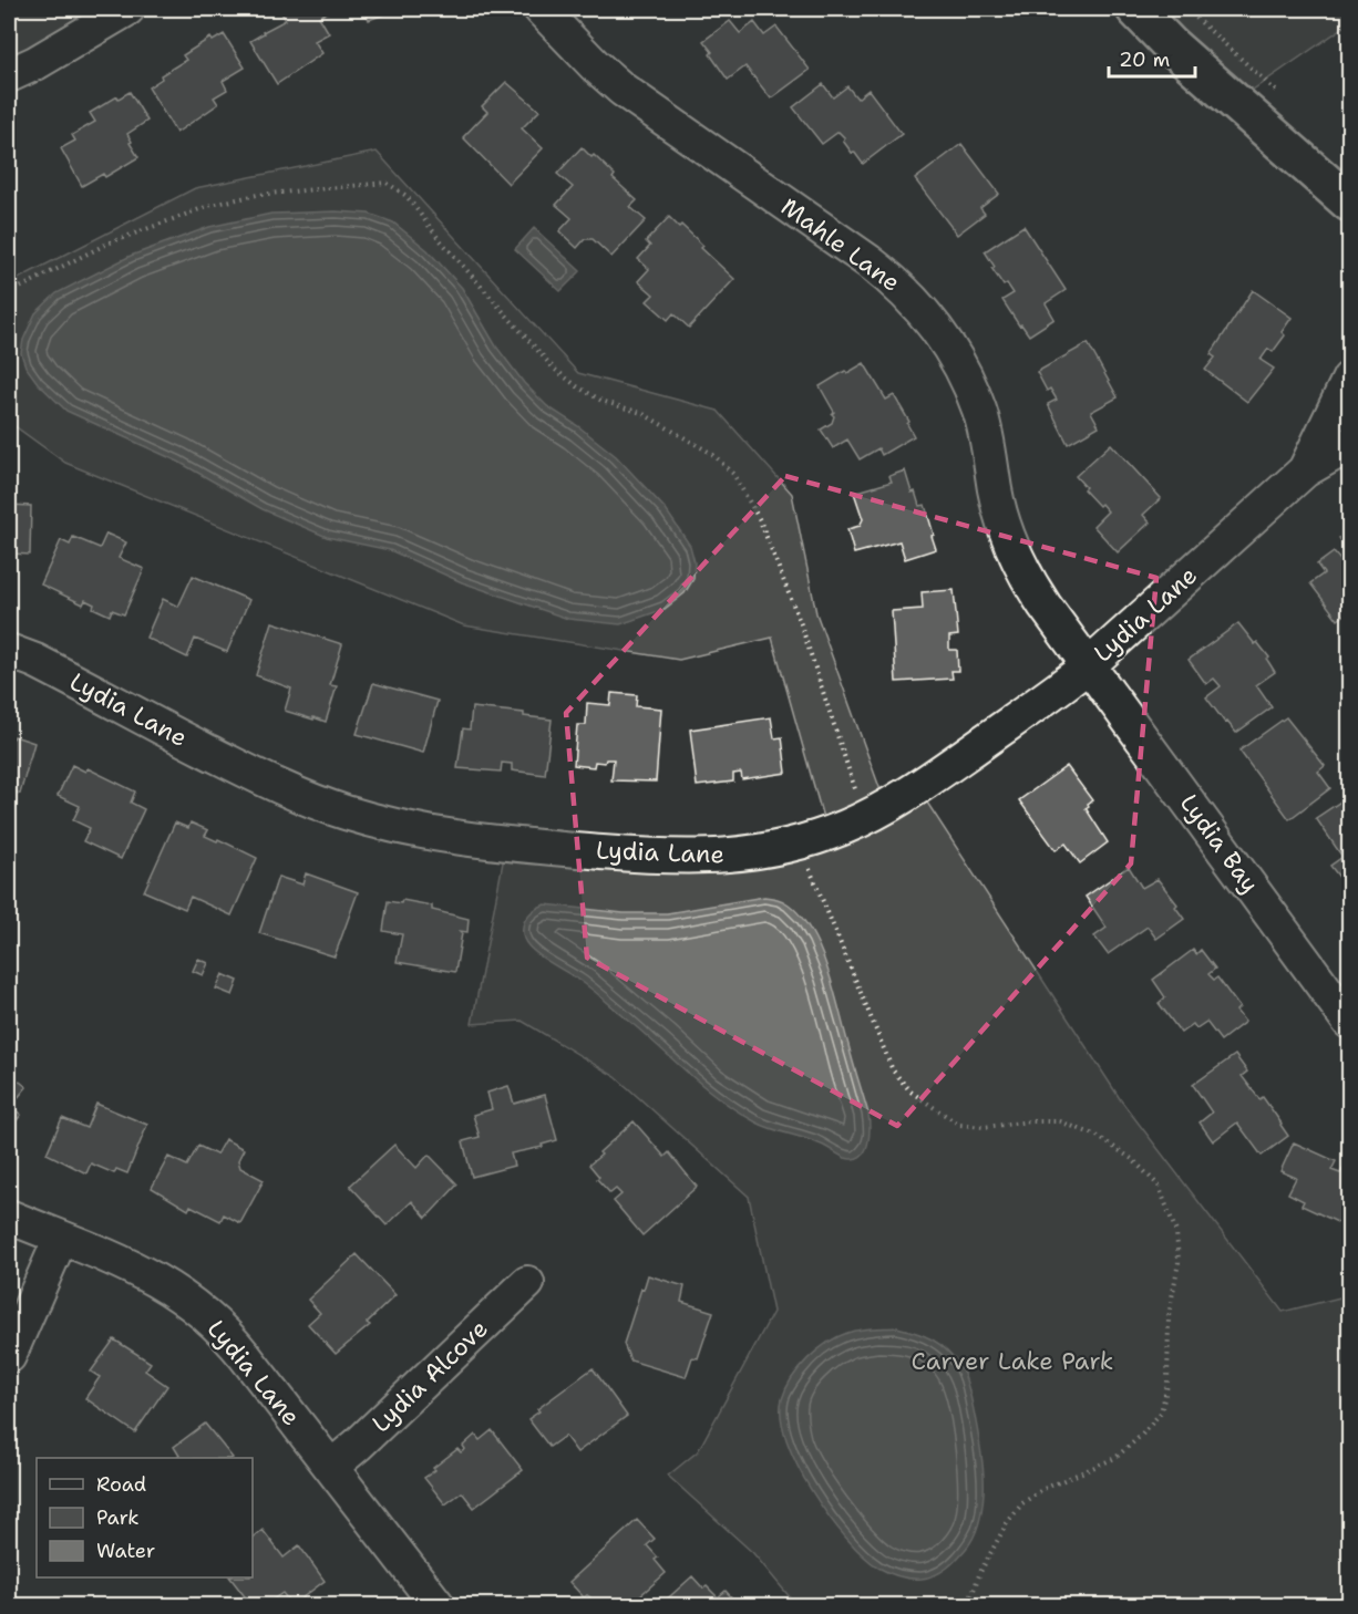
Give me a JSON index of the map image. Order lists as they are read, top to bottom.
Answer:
{
  "streets": {
    "street": [
      "Mahle Lane",
      "Lydia Lane",
      "Lydia Bay",
      "Lydia Alcove"
    ]
  },
  "crossings": [
    ["Mahle Lane", "Lydia Lane"],
    ["Mahle Lane", "Lydia Bay"],
    ["Lydia Lane", "Lydia Bay"],
    ["Lydia Lane", "Lydia Alcove"]
  ],
  "parks": ["Carver Lake Park"],
  "legend": ["Road", "Park", "Water"],
  "scale_bar": "20 m"
}
